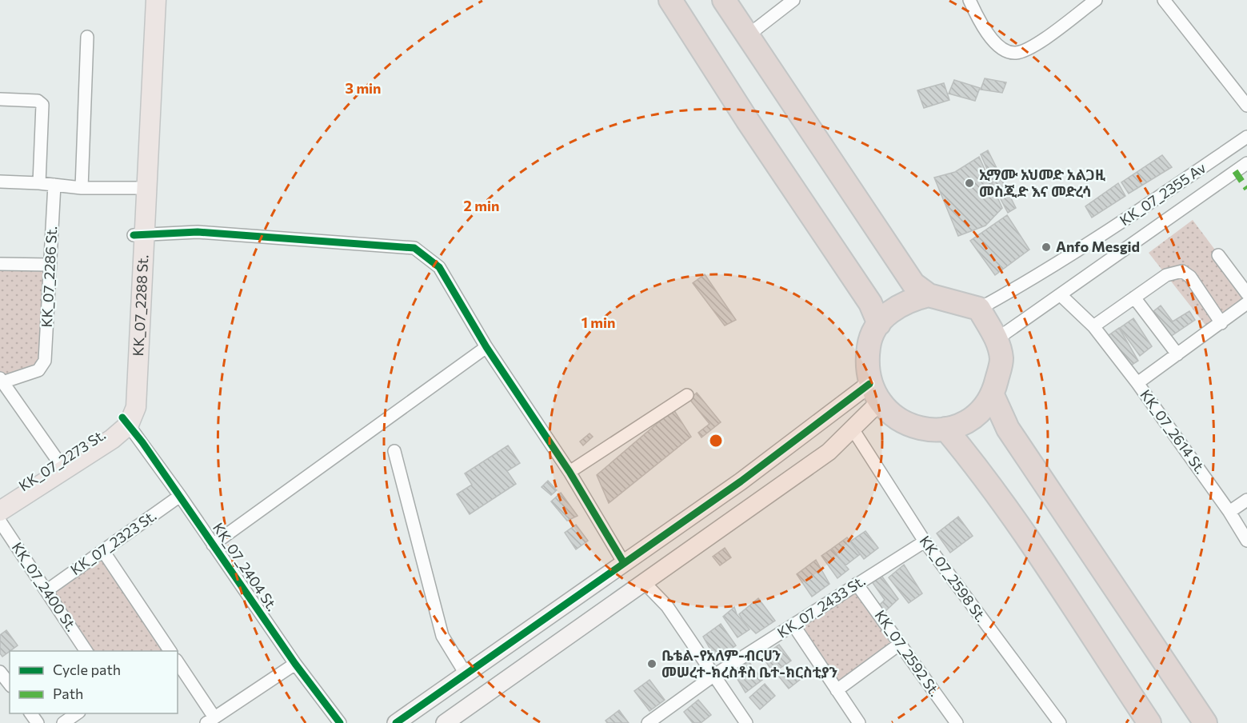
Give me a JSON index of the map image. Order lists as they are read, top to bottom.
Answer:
{
  "streets": {
    "main road": ["KK_07_2288 St.", "KK_07_2273 St."],
    "street": [
      "KK_07_2355 Av",
      "KK_07_2286 St.",
      "KK_07_2614 St.",
      "KK_07_2323 St.",
      "KK_07_2404 St.",
      "KK_07_2598 St.",
      "KK_07_2400 St.",
      "KK_07_2433 St.",
      "KK_07_2592 St."
    ]
  },
  "crossings": [
    ["KK_07_2355 Av", "KK_07_2614 St."],
    ["KK_07_2288 St.", "KK_07_2273 St."],
    ["KK_07_2288 St.", "KK_07_2404 St."],
    ["KK_07_2273 St.", "KK_07_2404 St."],
    ["KK_07_2323 St.", "KK_07_2404 St."],
    ["KK_07_2323 St.", "KK_07_2400 St."],
    ["KK_07_2598 St.", "KK_07_2433 St."],
    ["KK_07_2433 St.", "KK_07_2592 St."]
  ],
  "places": ["ኢማሙ አህመድ አልጋዚ መስጂድ እና መድረሳ", "Anfo Mesgid", "ቤቴል-የአለም-ብርሀን መሠረተ-ክረስቶስ ቤተ-ክርስቲያን"],
  "legend": ["Cycle path", "Path"],
  "rings": ["3 min", "2 min", "1 min"]
}
